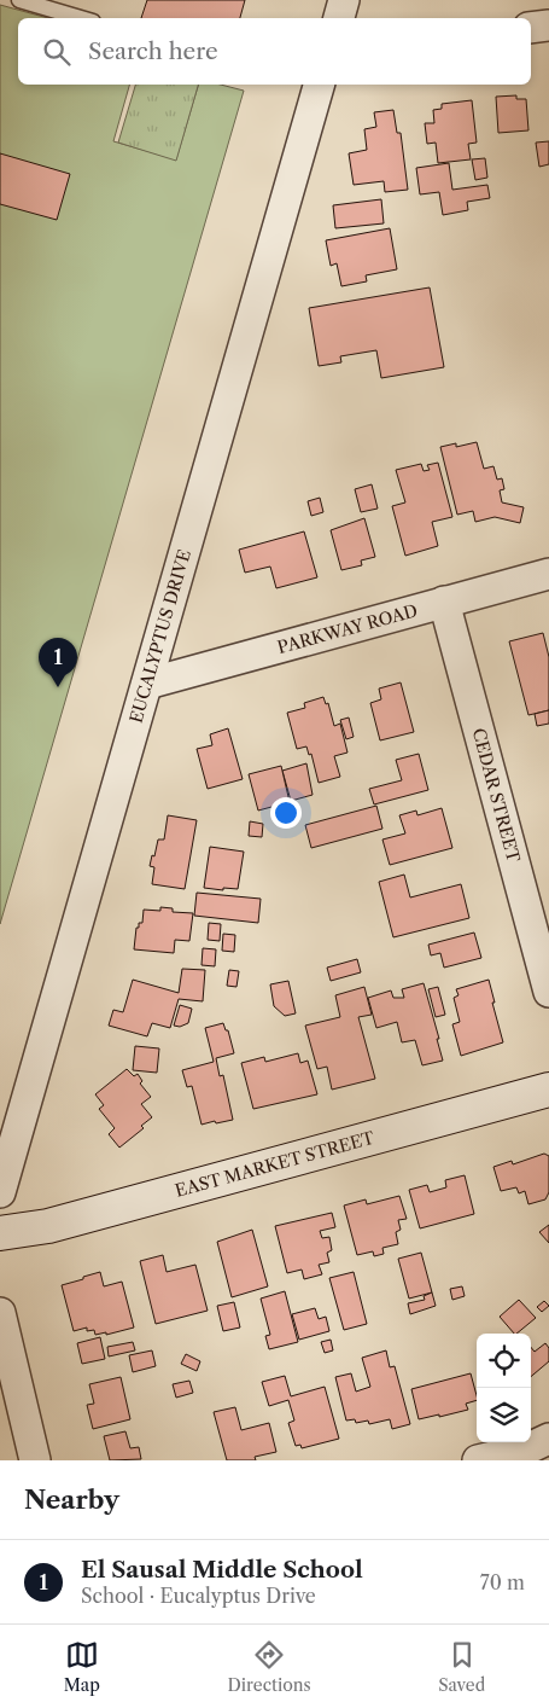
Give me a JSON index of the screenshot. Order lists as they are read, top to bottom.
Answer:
{
  "streets": {
    "main road": ["EAST MARKET STREET"],
    "street": ["PARKWAY ROAD", "EUCALYPTUS DRIVE", "CEDAR STREET"]
  },
  "crossings": [
    ["PARKWAY ROAD", "EUCALYPTUS DRIVE"],
    ["PARKWAY ROAD", "CEDAR STREET"]
  ],
  "page": {
    "search": "Search here",
    "pins": "1",
    "heading": "Nearby",
    "list": [
      {
        "mark": "1",
        "name": "El Sausal Middle School",
        "note": "School · Eucalyptus Drive",
        "value": "70 m"
      }
    ],
    "nav": ["Map", "Directions", "Saved"]
  }
}
